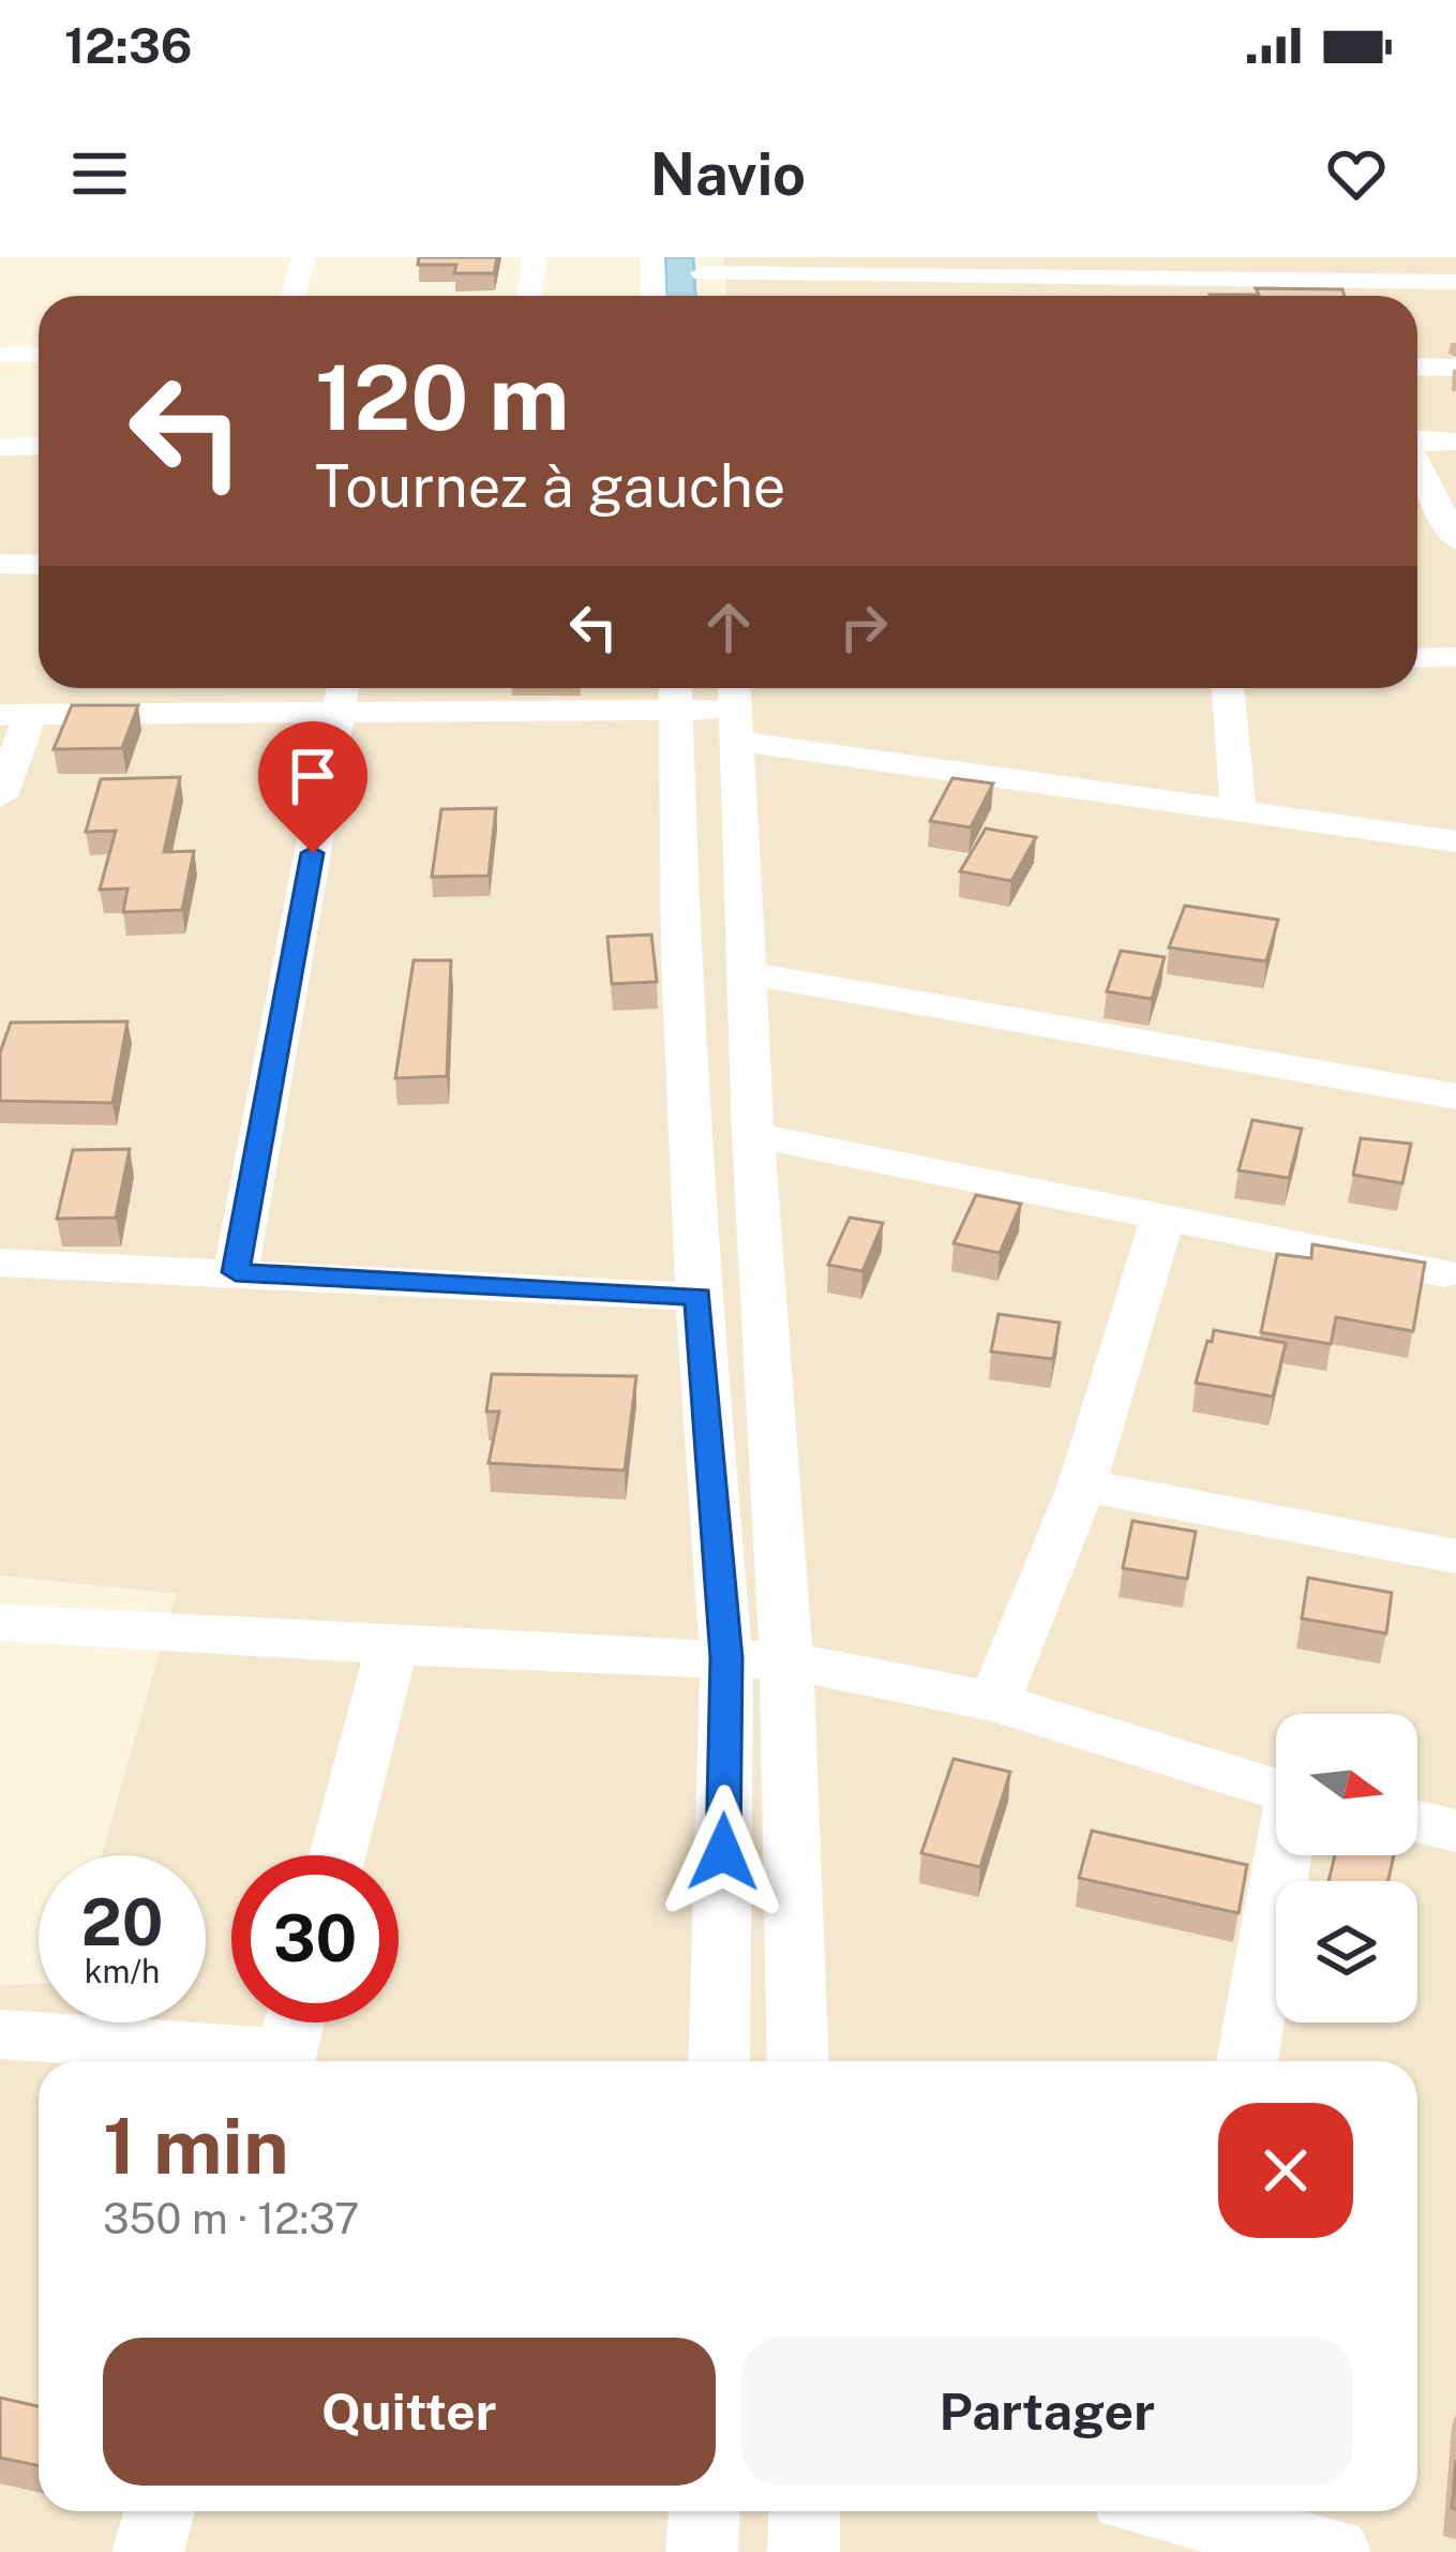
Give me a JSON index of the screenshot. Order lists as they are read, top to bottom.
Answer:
{
  "north": "right",
  "page": {
    "status": "12:36",
    "header": "Navio",
    "turn": ["120 m", "Tournez à gauche"],
    "speed": "20 km/h",
    "limit": "30",
    "heading": ["1 min", "350 m · 12:37"],
    "buttons": ["Quitter", "Partager"]
  }
}
